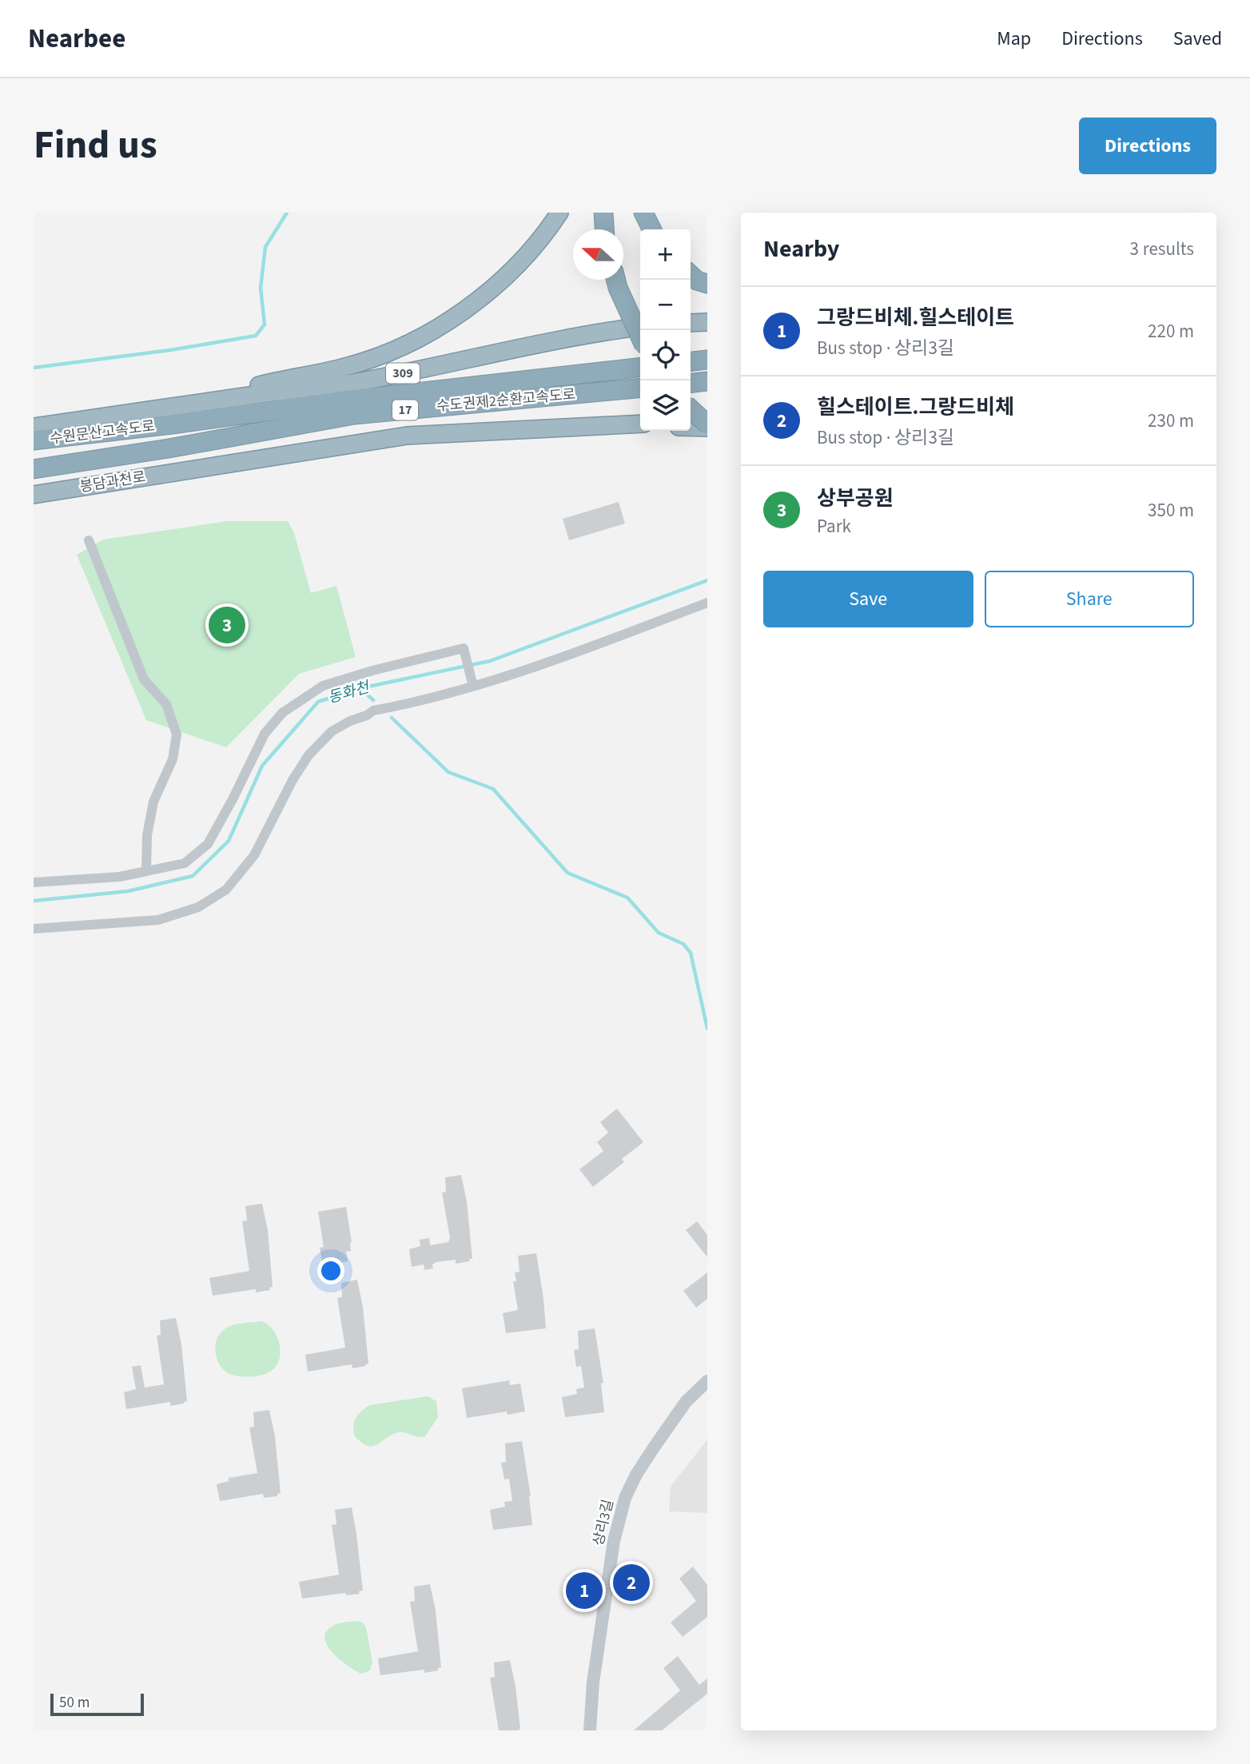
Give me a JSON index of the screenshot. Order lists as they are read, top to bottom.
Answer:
{
  "streets": {
    "highway": [
      "309",
      "수도권제2순환고속도로",
      "17",
      "수원문산고속도로",
      "봉담과천로"
    ],
    "street": ["상리3길"]
  },
  "crossings": [
    ["수도권제2순환고속도로", "수원문산고속도로"]
  ],
  "water": ["동화천"],
  "scale_bar": "50 m",
  "north": "left",
  "page": {
    "header": "Nearbee",
    "nav": ["Map", "Directions", "Saved"],
    "title": "Find us",
    "buttons": [
      "Directions",
      ["Save", "Share"]
    ],
    "heading": ["Nearby", "3 results"],
    "map_buttons": ["+", "−"],
    "list": [
      {
        "mark": "1",
        "name": "그랑드비체.힐스테이트",
        "note": "Bus stop · 상리3길",
        "value": "220 m"
      },
      {
        "mark": "2",
        "name": "힐스테이트.그랑드비체",
        "note": "Bus stop · 상리3길",
        "value": "230 m"
      },
      {
        "mark": "3",
        "name": "상부공원",
        "note": "Park",
        "value": "350 m"
      }
    ],
    "pins": ["3", "2", "1"],
    "scale": "50 m"
  }
}
